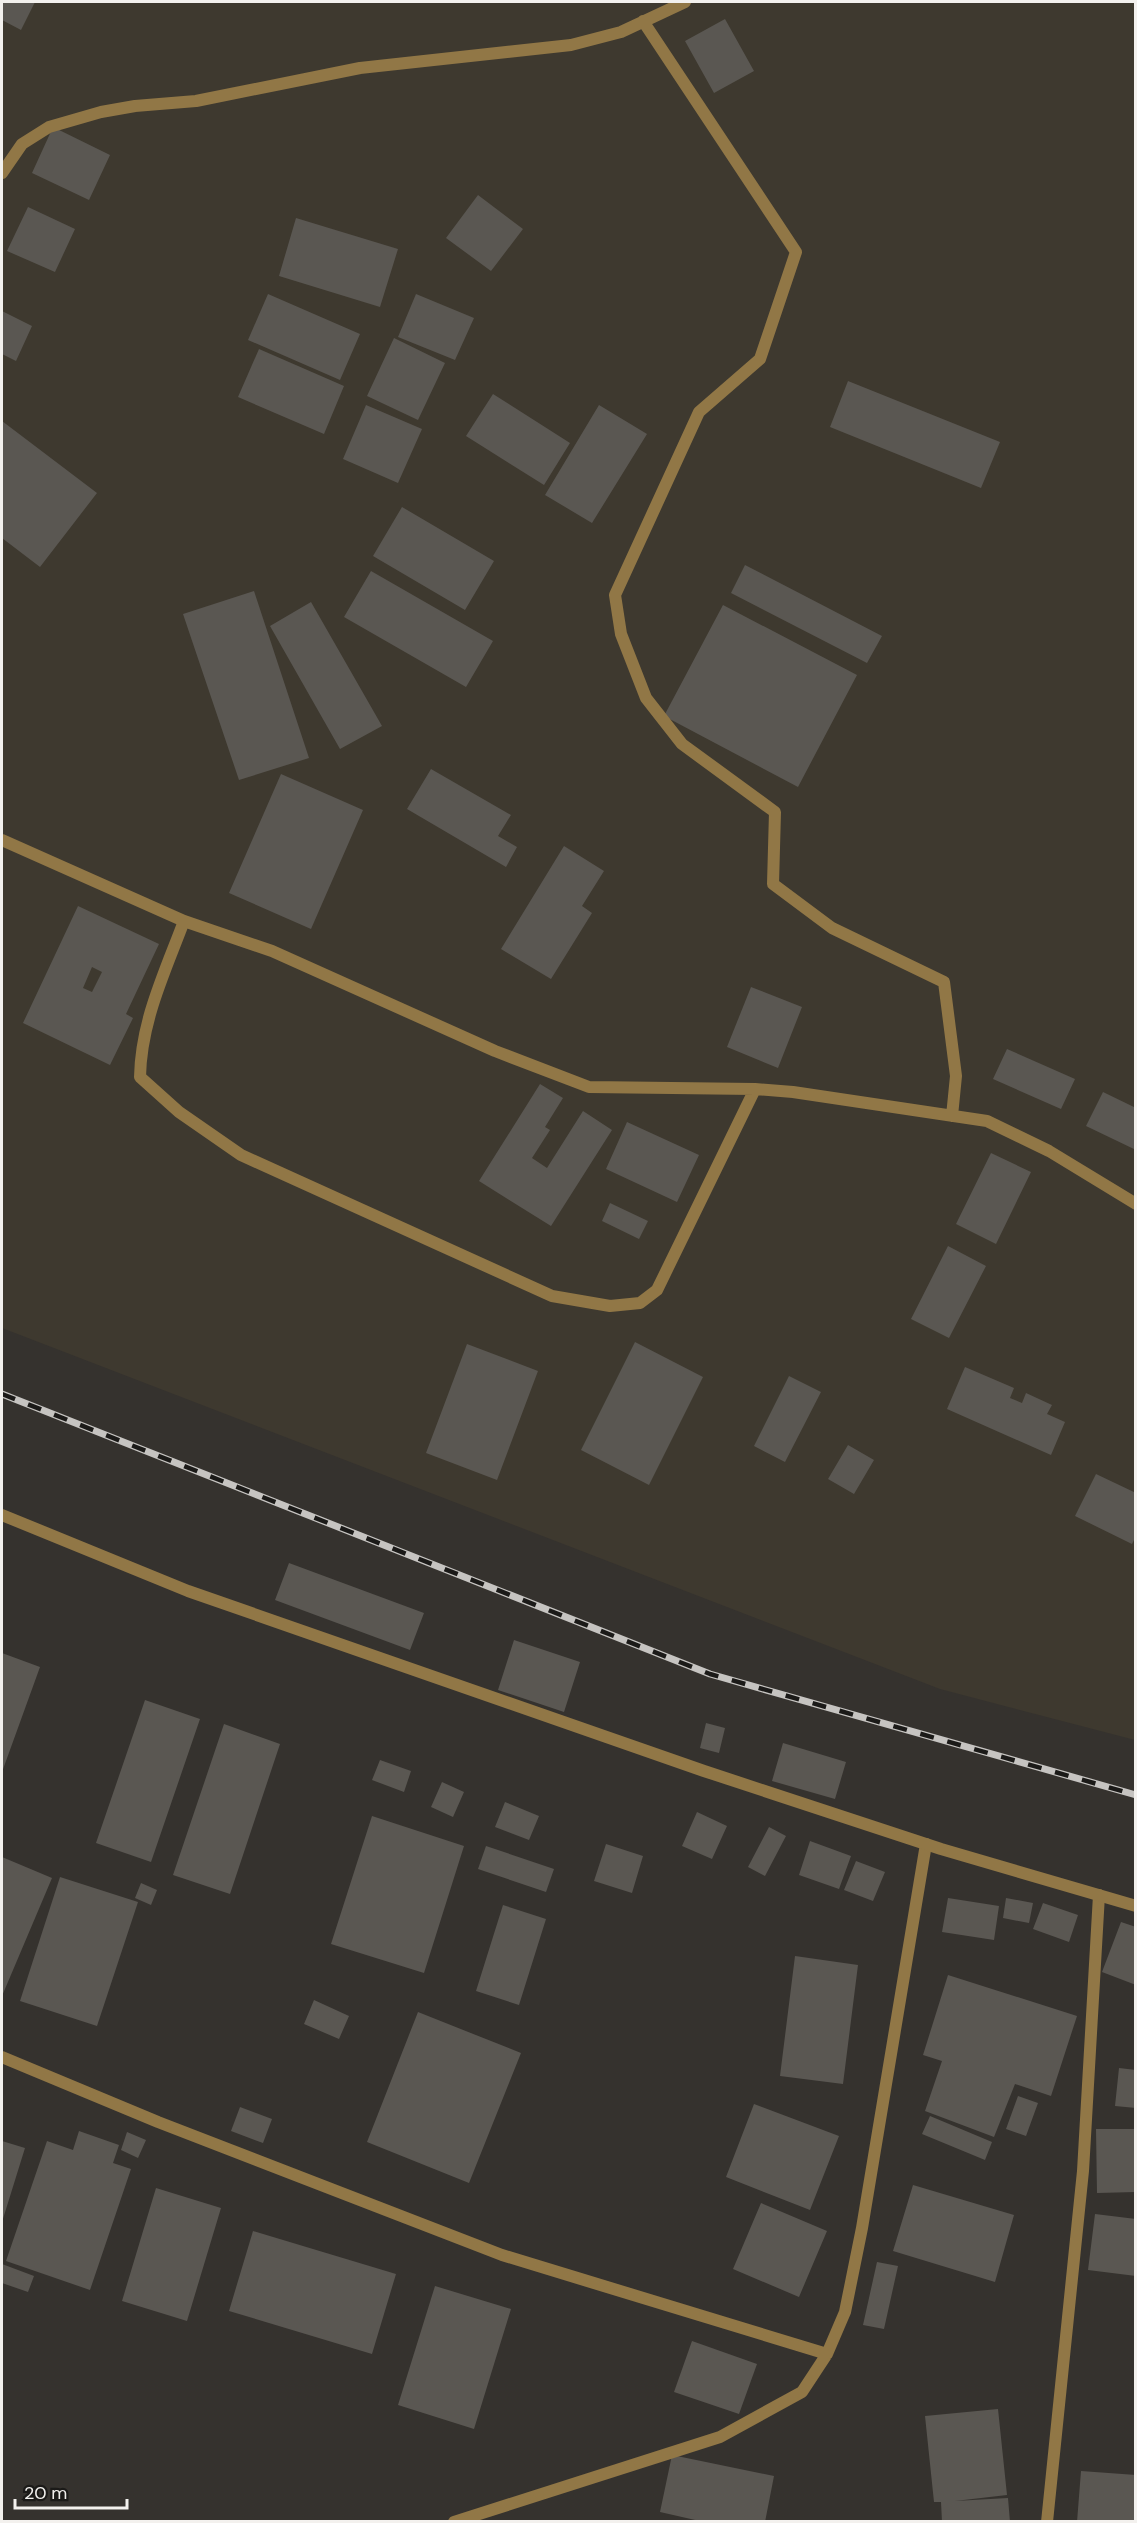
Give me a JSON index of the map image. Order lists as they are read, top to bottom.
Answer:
{
  "scale_bar": "20 m"
}
